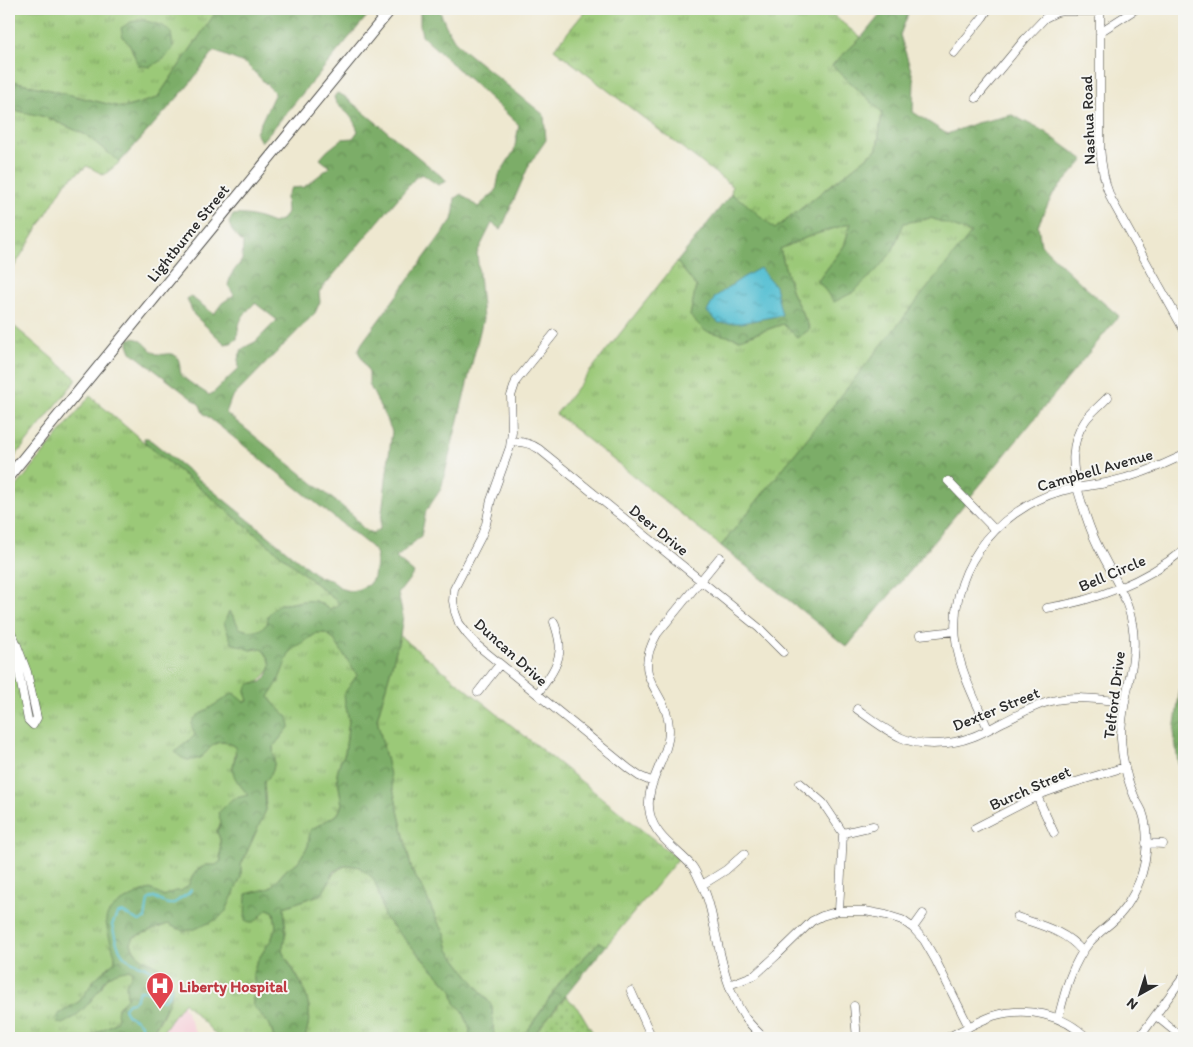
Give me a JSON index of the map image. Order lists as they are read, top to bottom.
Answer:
{
  "streets": {
    "main road": ["Lightburne Street"],
    "street": [
      "Nashua Road",
      "Campbell Avenue",
      "Deer Drive",
      "Bell Circle",
      "Duncan Drive",
      "Telford Drive",
      "Dexter Street",
      "Burch Street"
    ]
  },
  "crossings": [
    ["Campbell Avenue", "Telford Drive"],
    ["Campbell Avenue", "Dexter Street"],
    ["Deer Drive", "Duncan Drive"],
    ["Bell Circle", "Telford Drive"],
    ["Telford Drive", "Dexter Street"],
    ["Telford Drive", "Burch Street"]
  ],
  "places": {
    "hospital": ["Liberty Hospital"]
  },
  "north": "bottom left"
}
